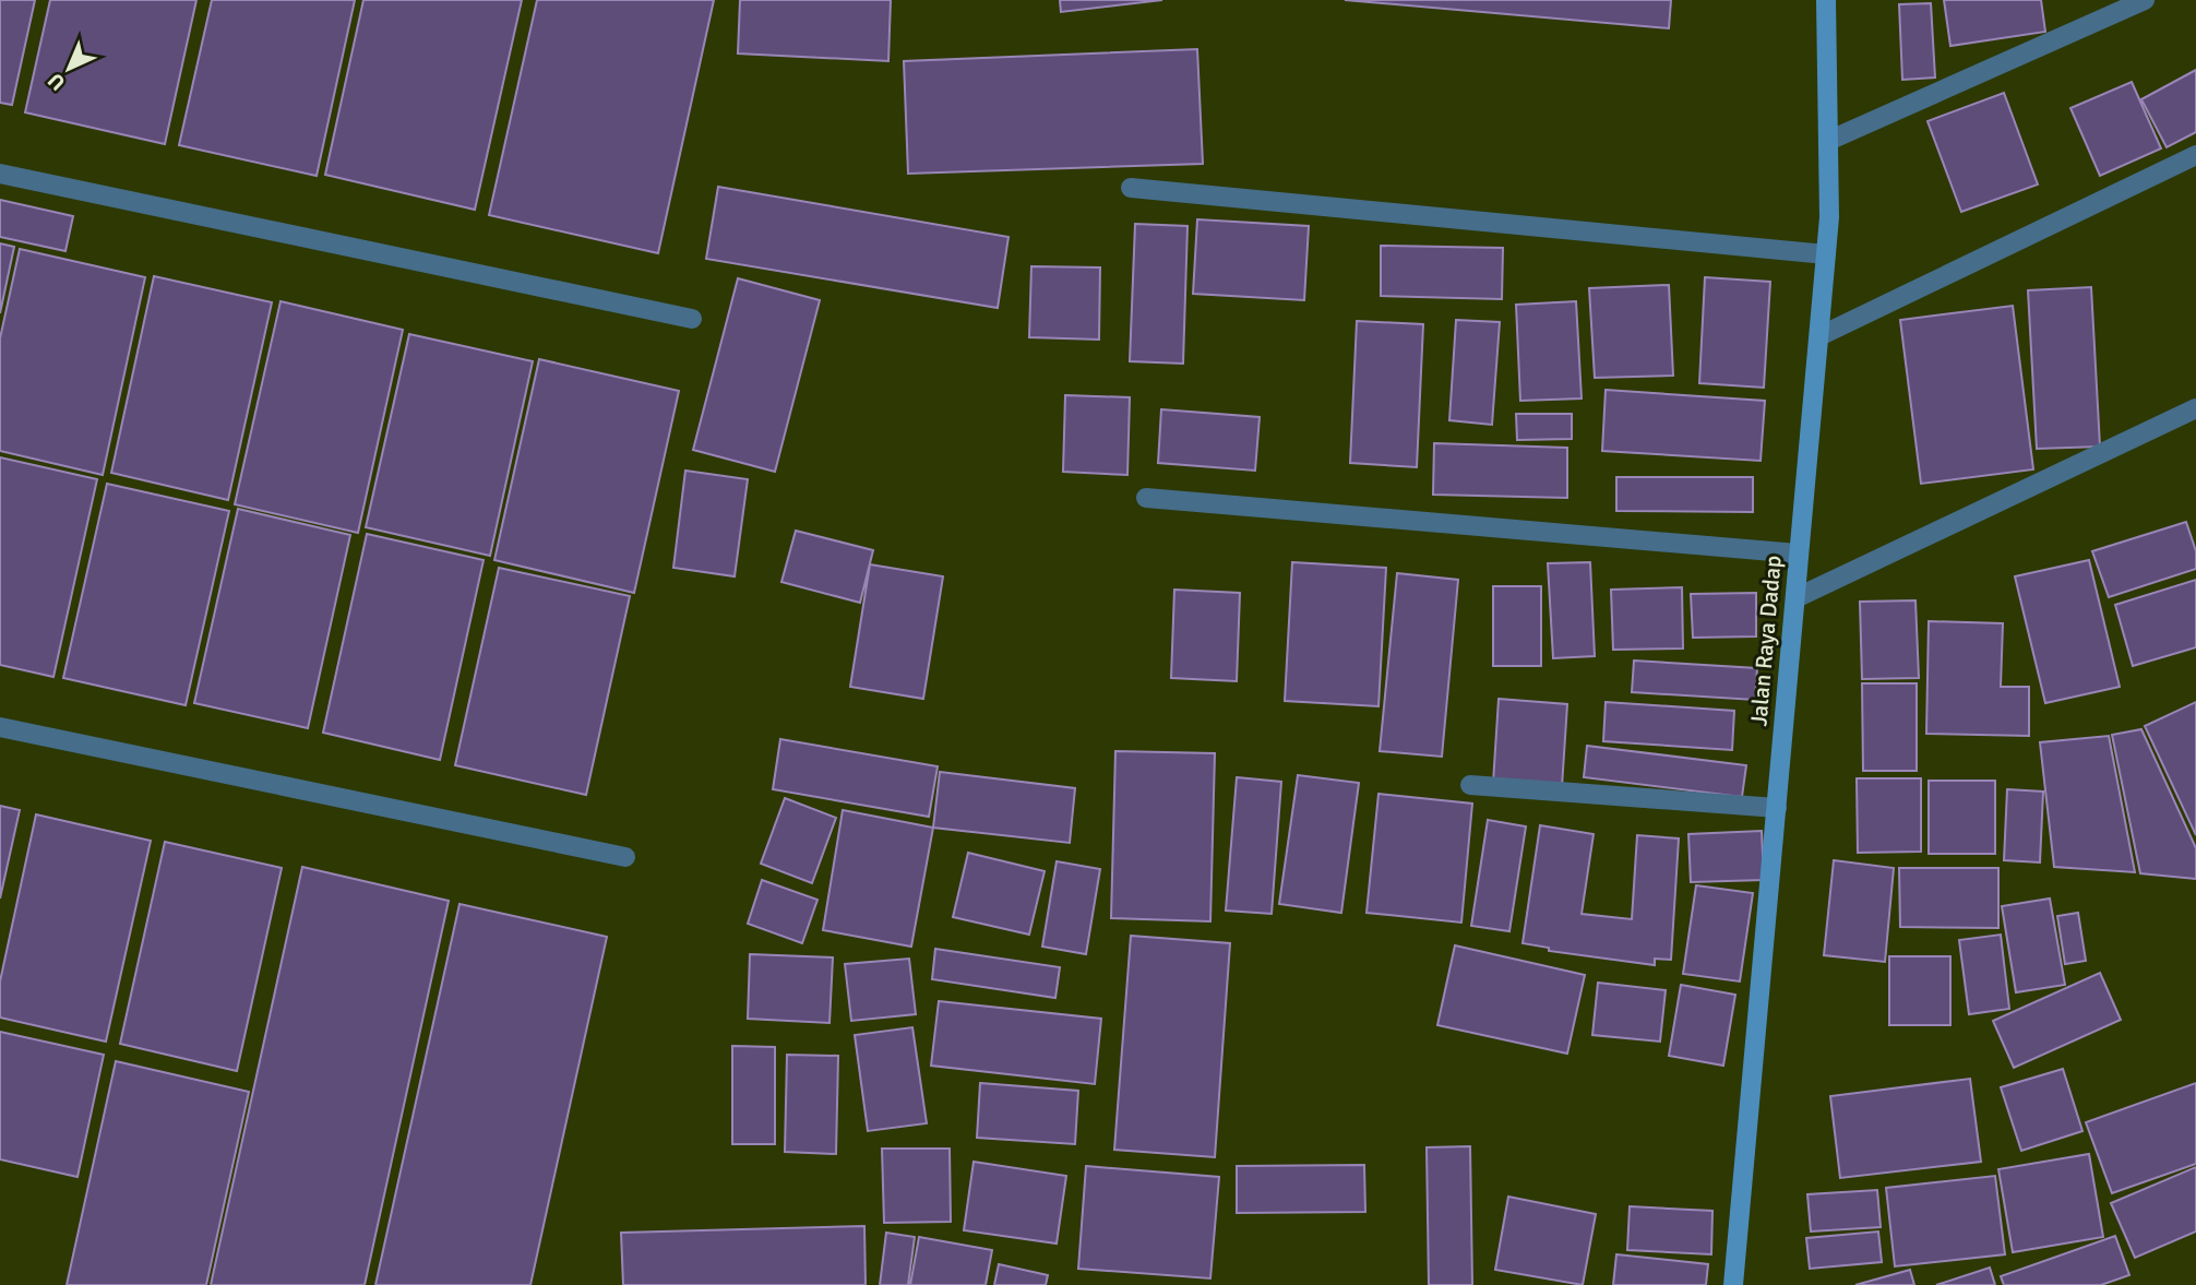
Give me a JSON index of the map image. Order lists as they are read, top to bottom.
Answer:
{
  "streets": {
    "main road": ["Jalan Raya Dadap"]
  },
  "north": "bottom left"
}
